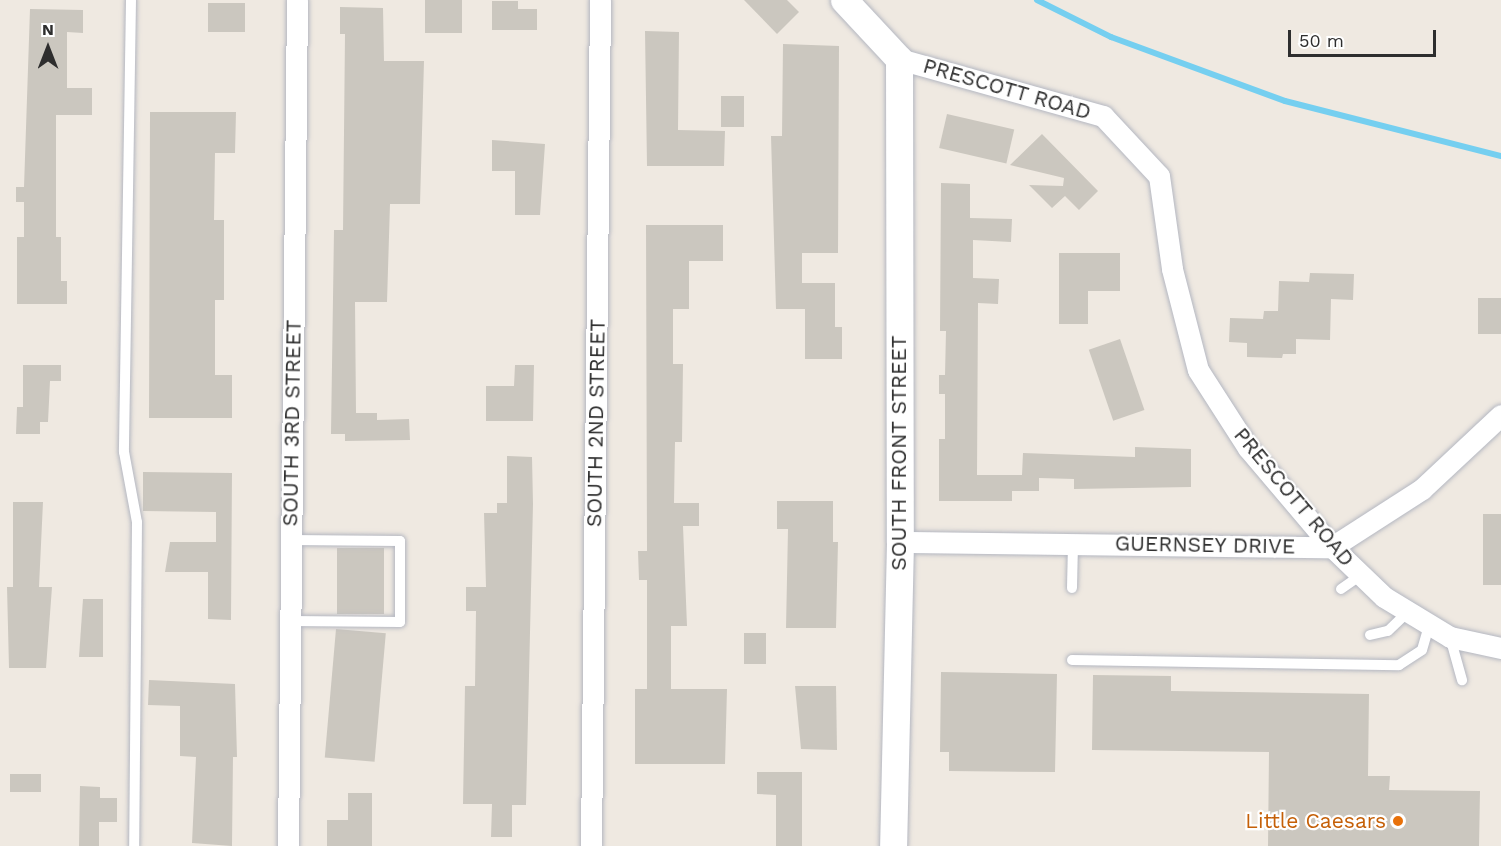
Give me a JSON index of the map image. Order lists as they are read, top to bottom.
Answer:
{
  "streets": {
    "street": [
      "PRESCOTT ROAD",
      "SOUTH 3RD STREET",
      "SOUTH 2ND STREET",
      "SOUTH FRONT STREET",
      "GUERNSEY DRIVE"
    ]
  },
  "crossings": [
    ["PRESCOTT ROAD", "SOUTH FRONT STREET"],
    ["PRESCOTT ROAD", "GUERNSEY DRIVE"],
    ["SOUTH FRONT STREET", "GUERNSEY DRIVE"]
  ],
  "places": ["Little Caesars"],
  "scale_bar": "50 m",
  "north": "top"
}
